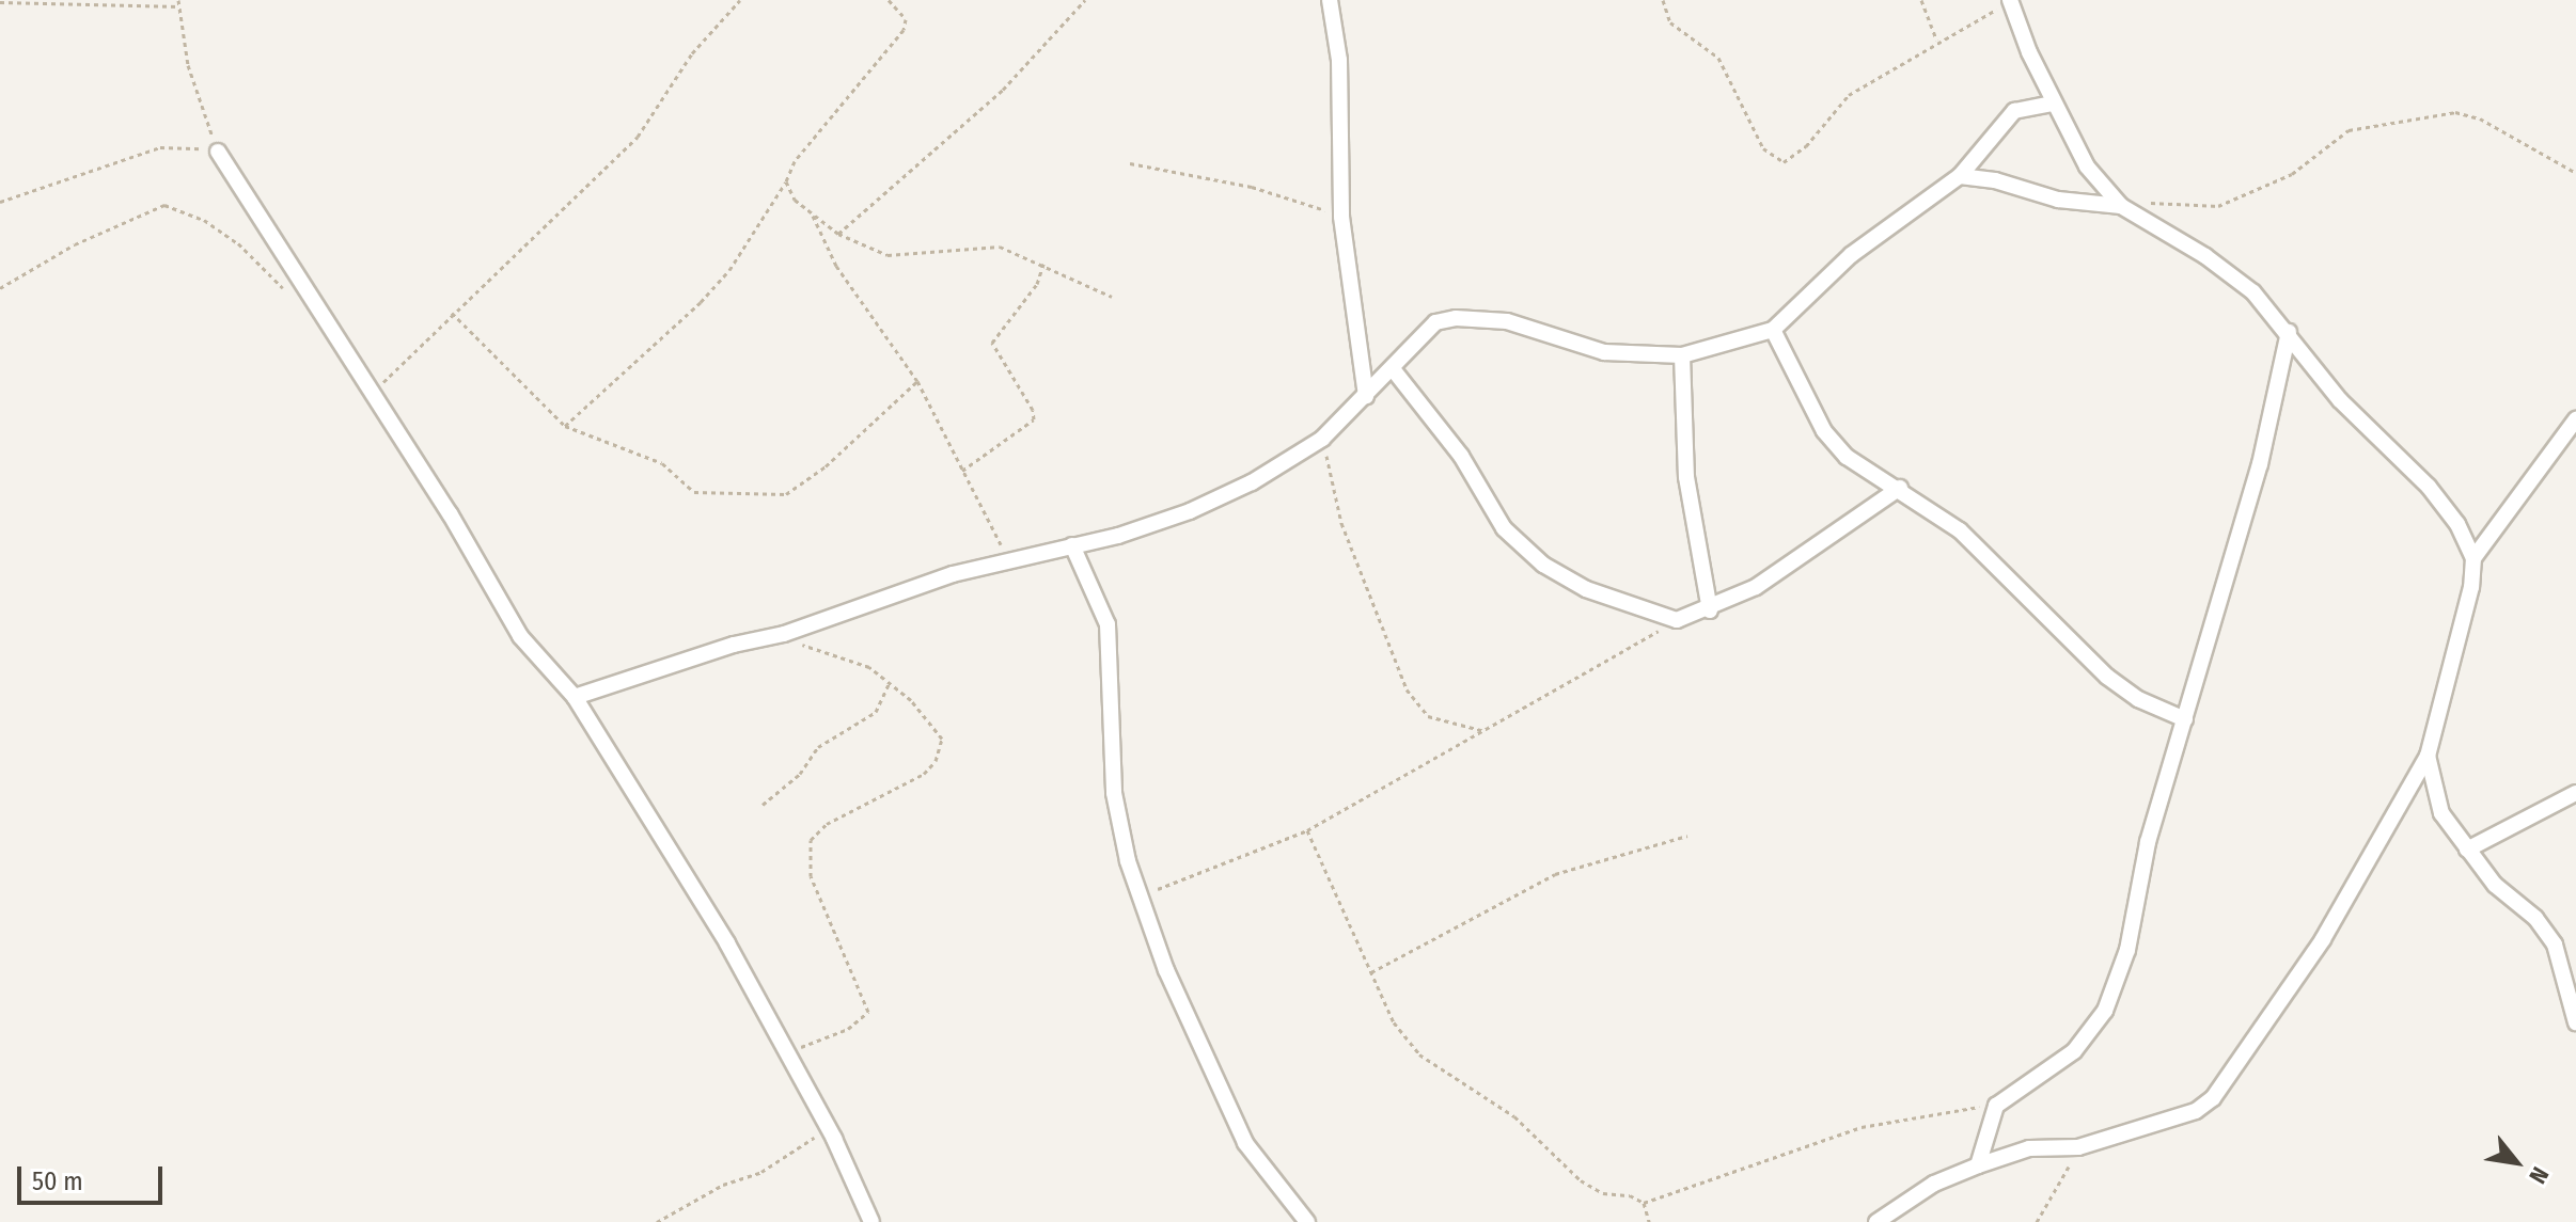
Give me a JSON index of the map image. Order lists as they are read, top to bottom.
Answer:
{
  "scale_bar": "50 m",
  "north": "bottom right"
}
